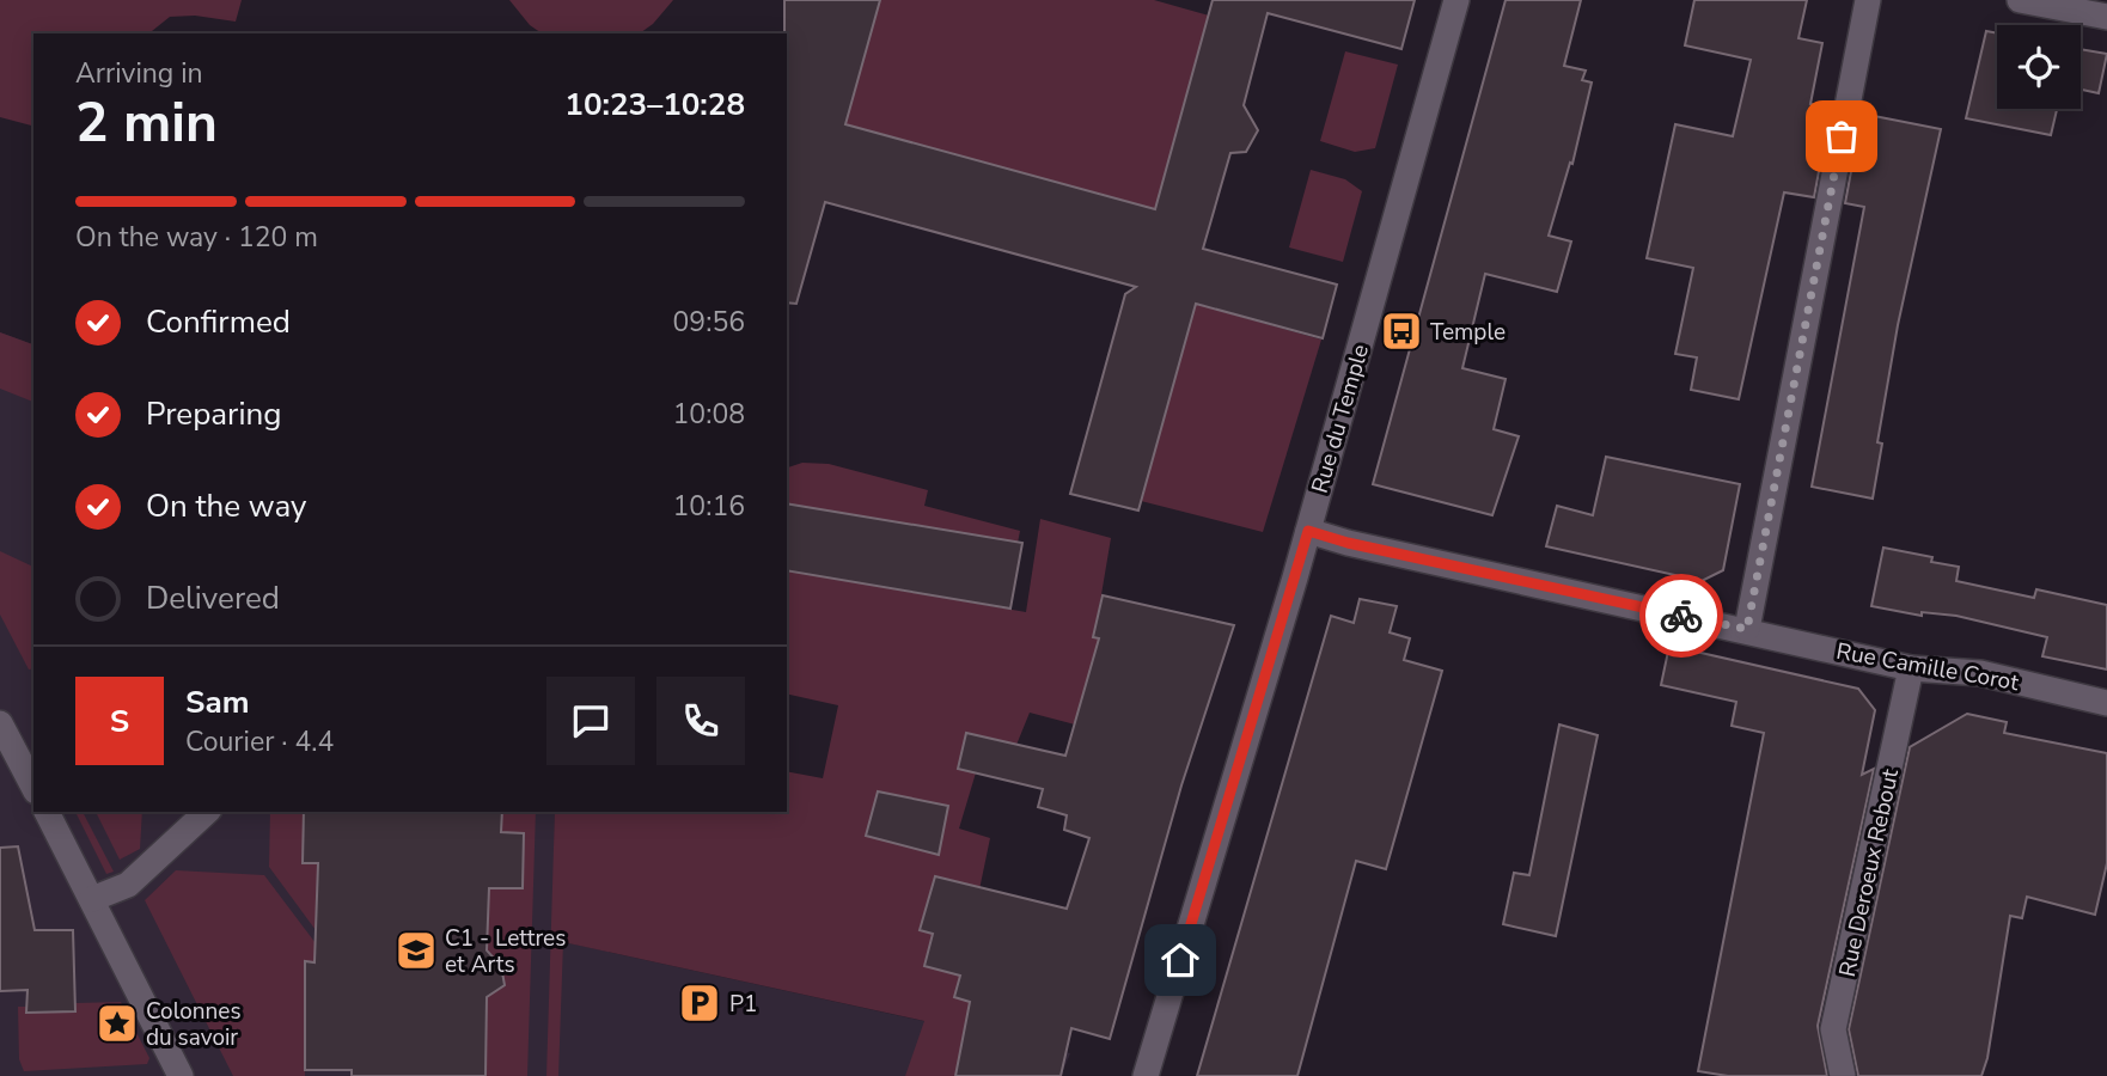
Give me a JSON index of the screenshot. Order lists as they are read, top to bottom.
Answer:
{
  "streets": {
    "street": ["Rue du Temple", "Rue Camille Corot", "Rue Deroeux Rebout"]
  },
  "crossings": [
    ["Rue du Temple", "Rue Camille Corot"],
    ["Rue Camille Corot", "Rue Deroeux Rebout"]
  ],
  "places": {
    "bus stop": ["Temple"],
    "school or university": ["C1 - Lettres et Arts"],
    "parking": ["P1"],
    "place": ["Colonnes du savoir"]
  },
  "page": {
    "heading": ["2 min", "Arriving in", "10:23–10:28"],
    "panel": ["Sam", "Courier · 4.4"],
    "bar": "On the way · 120 m",
    "list": [
      ["Confirmed", "09:56"],
      ["Preparing", "10:08"],
      ["On the way", "10:16"],
      "Delivered"
    ],
    "round": "S"
  }
}
